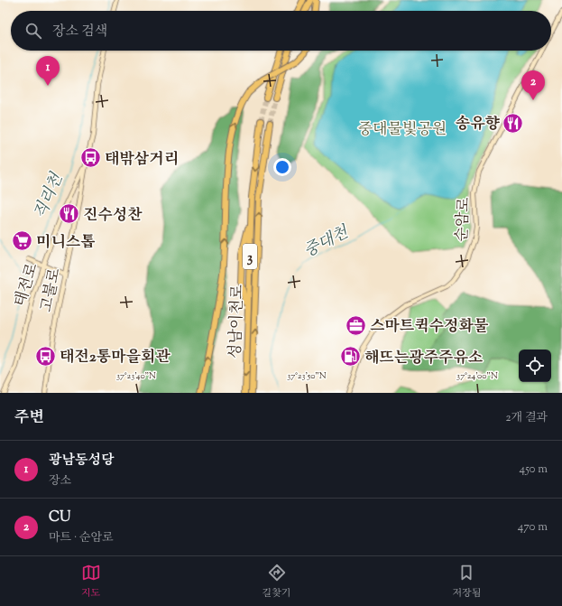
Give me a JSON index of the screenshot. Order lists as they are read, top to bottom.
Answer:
{
  "streets": {
    "highway": ["3", "성남이천로"],
    "street": ["순암로", "태전로", "고불로"]
  },
  "crossings": [
    ["태전로", "고불로"]
  ],
  "water": ["직리천", "중대천"],
  "parks": ["중대물빛공원"],
  "places": {
    "restaurant": ["송유향", "진수성찬"],
    "bus stop": ["태밖삼거리", "태전2통마을회관"],
    "supermarket": ["미니스톱"],
    "office": ["스마트퀵수정화물"],
    "fuel station": ["해뜨는광주주유소"]
  },
  "page": {
    "search": "장소 검색",
    "pins": ["1", "2"],
    "heading": ["주변", "2개 결과"],
    "list": [
      {
        "mark": "1",
        "name": "광남동성당",
        "note": "장소",
        "value": "450 m"
      },
      {
        "mark": "2",
        "name": "CU",
        "note": "마트 · 순암로",
        "value": "470 m"
      }
    ],
    "nav": ["지도", "길찾기", "저장됨"]
  },
  "coordinates": ["37°23'40\"N", "37°23'50\"N", "37°24'00\"N"]
}
